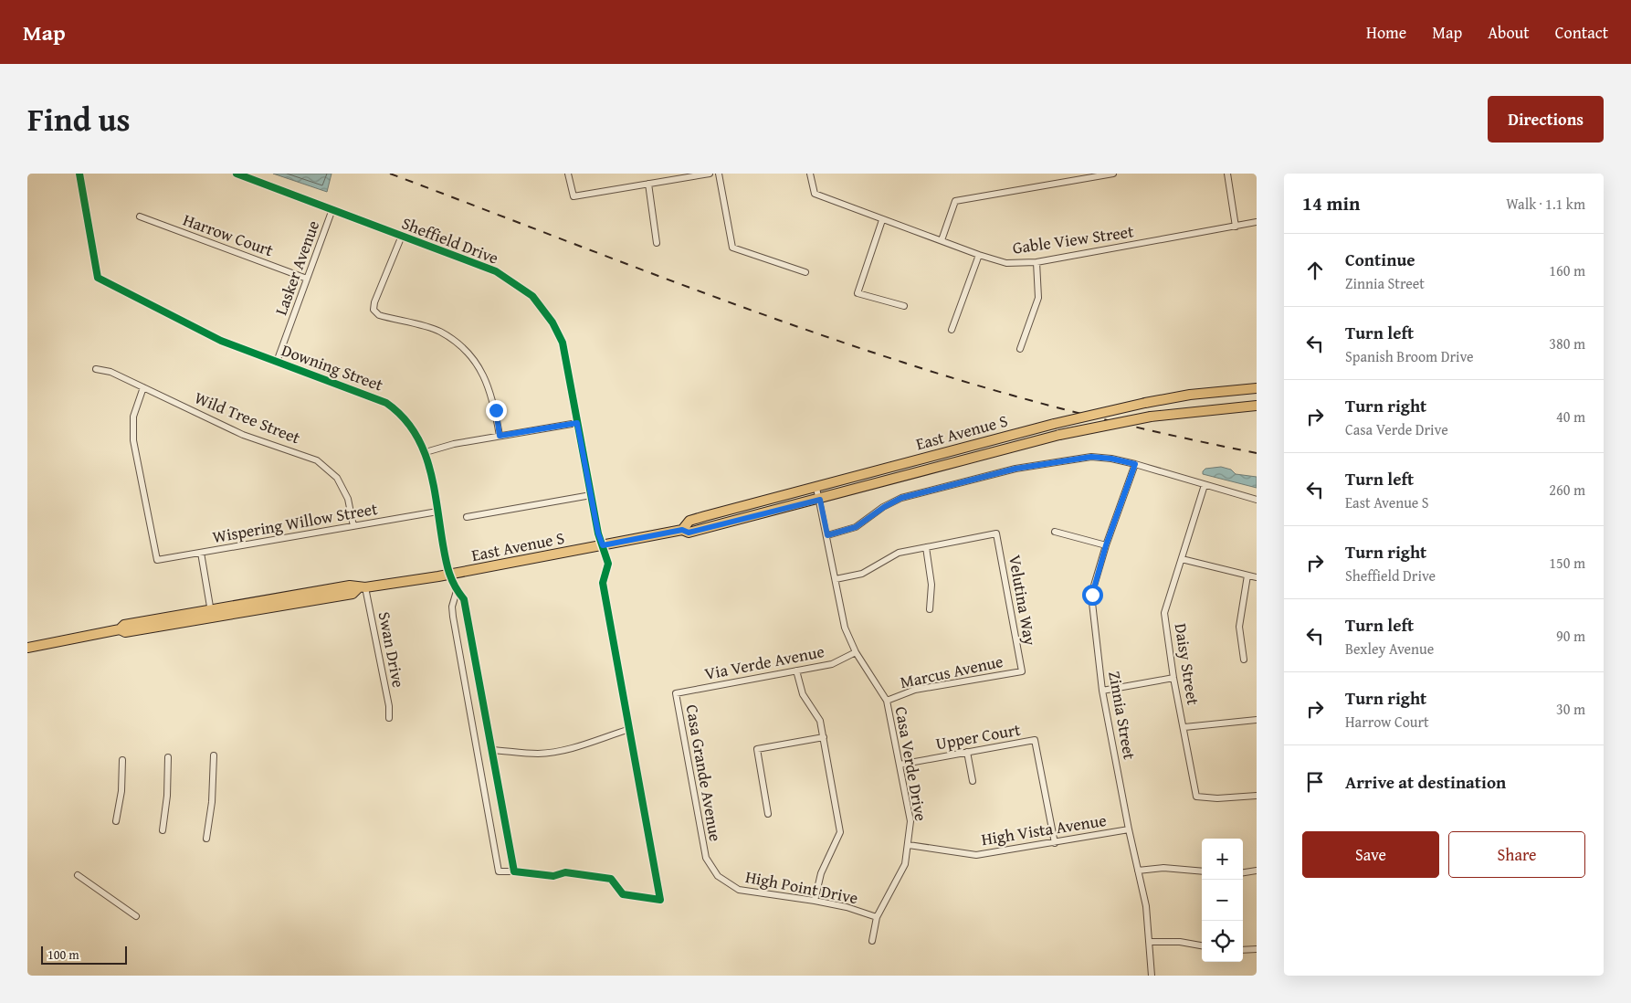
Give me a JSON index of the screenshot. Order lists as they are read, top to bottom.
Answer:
{
  "streets": {
    "main road": ["East Avenue S"],
    "street": [
      "Harrow Court",
      "Gable View Street",
      "Sheffield Drive",
      "Lasker Avenue",
      "Downing Street",
      "Wild Tree Street",
      "Wispering Willow Street",
      "Velutina Way",
      "Swan Drive",
      "Via Verde Avenue",
      "Daisy Street",
      "Marcus Avenue",
      "Zinnia Street",
      "Upper Court",
      "Casa Verde Drive",
      "Casa Grande Avenue",
      "High Vista Avenue",
      "High Point Drive"
    ]
  },
  "crossings": [
    ["Harrow Court", "Lasker Avenue"],
    ["Sheffield Drive", "Lasker Avenue"],
    ["Sheffield Drive", "Downing Street"],
    ["Sheffield Drive", "East Avenue S"],
    ["Lasker Avenue", "Downing Street"],
    ["Downing Street", "East Avenue S"],
    ["Downing Street", "Wispering Willow Street"],
    ["Wild Tree Street", "Wispering Willow Street"],
    ["East Avenue S", "Swan Drive"],
    ["East Avenue S", "Casa Verde Drive"],
    ["Velutina Way", "Marcus Avenue"],
    ["Via Verde Avenue", "Casa Verde Drive"],
    ["Via Verde Avenue", "Casa Grande Avenue"],
    ["Marcus Avenue", "Casa Verde Drive"],
    ["Zinnia Street", "High Vista Avenue"],
    ["Upper Court", "Casa Verde Drive"],
    ["Upper Court", "High Vista Avenue"],
    ["Casa Verde Drive", "High Vista Avenue"],
    ["Casa Verde Drive", "High Point Drive"],
    ["Casa Grande Avenue", "High Point Drive"]
  ],
  "scale_bar": "100 m",
  "page": {
    "header": "Map",
    "nav": [
      "Home",
      "Map",
      "About",
      "Contact"
    ],
    "title": "Find us",
    "buttons": [
      "Directions",
      ["Save", "Share"]
    ],
    "heading": ["14 min", "Walk · 1.1 km"],
    "list": [
      ["Continue", "Zinnia Street", "160 m"],
      ["Turn left", "Spanish Broom Drive", "380 m"],
      ["Turn right", "Casa Verde Drive", "40 m"],
      ["Turn left", "East Avenue S", "260 m"],
      ["Turn right", "Sheffield Drive", "150 m"],
      ["Turn left", "Bexley Avenue", "90 m"],
      ["Turn right", "Harrow Court", "30 m"],
      "Arrive at destination"
    ],
    "map_buttons": ["+", "−"],
    "scale": "100 m"
  }
}
